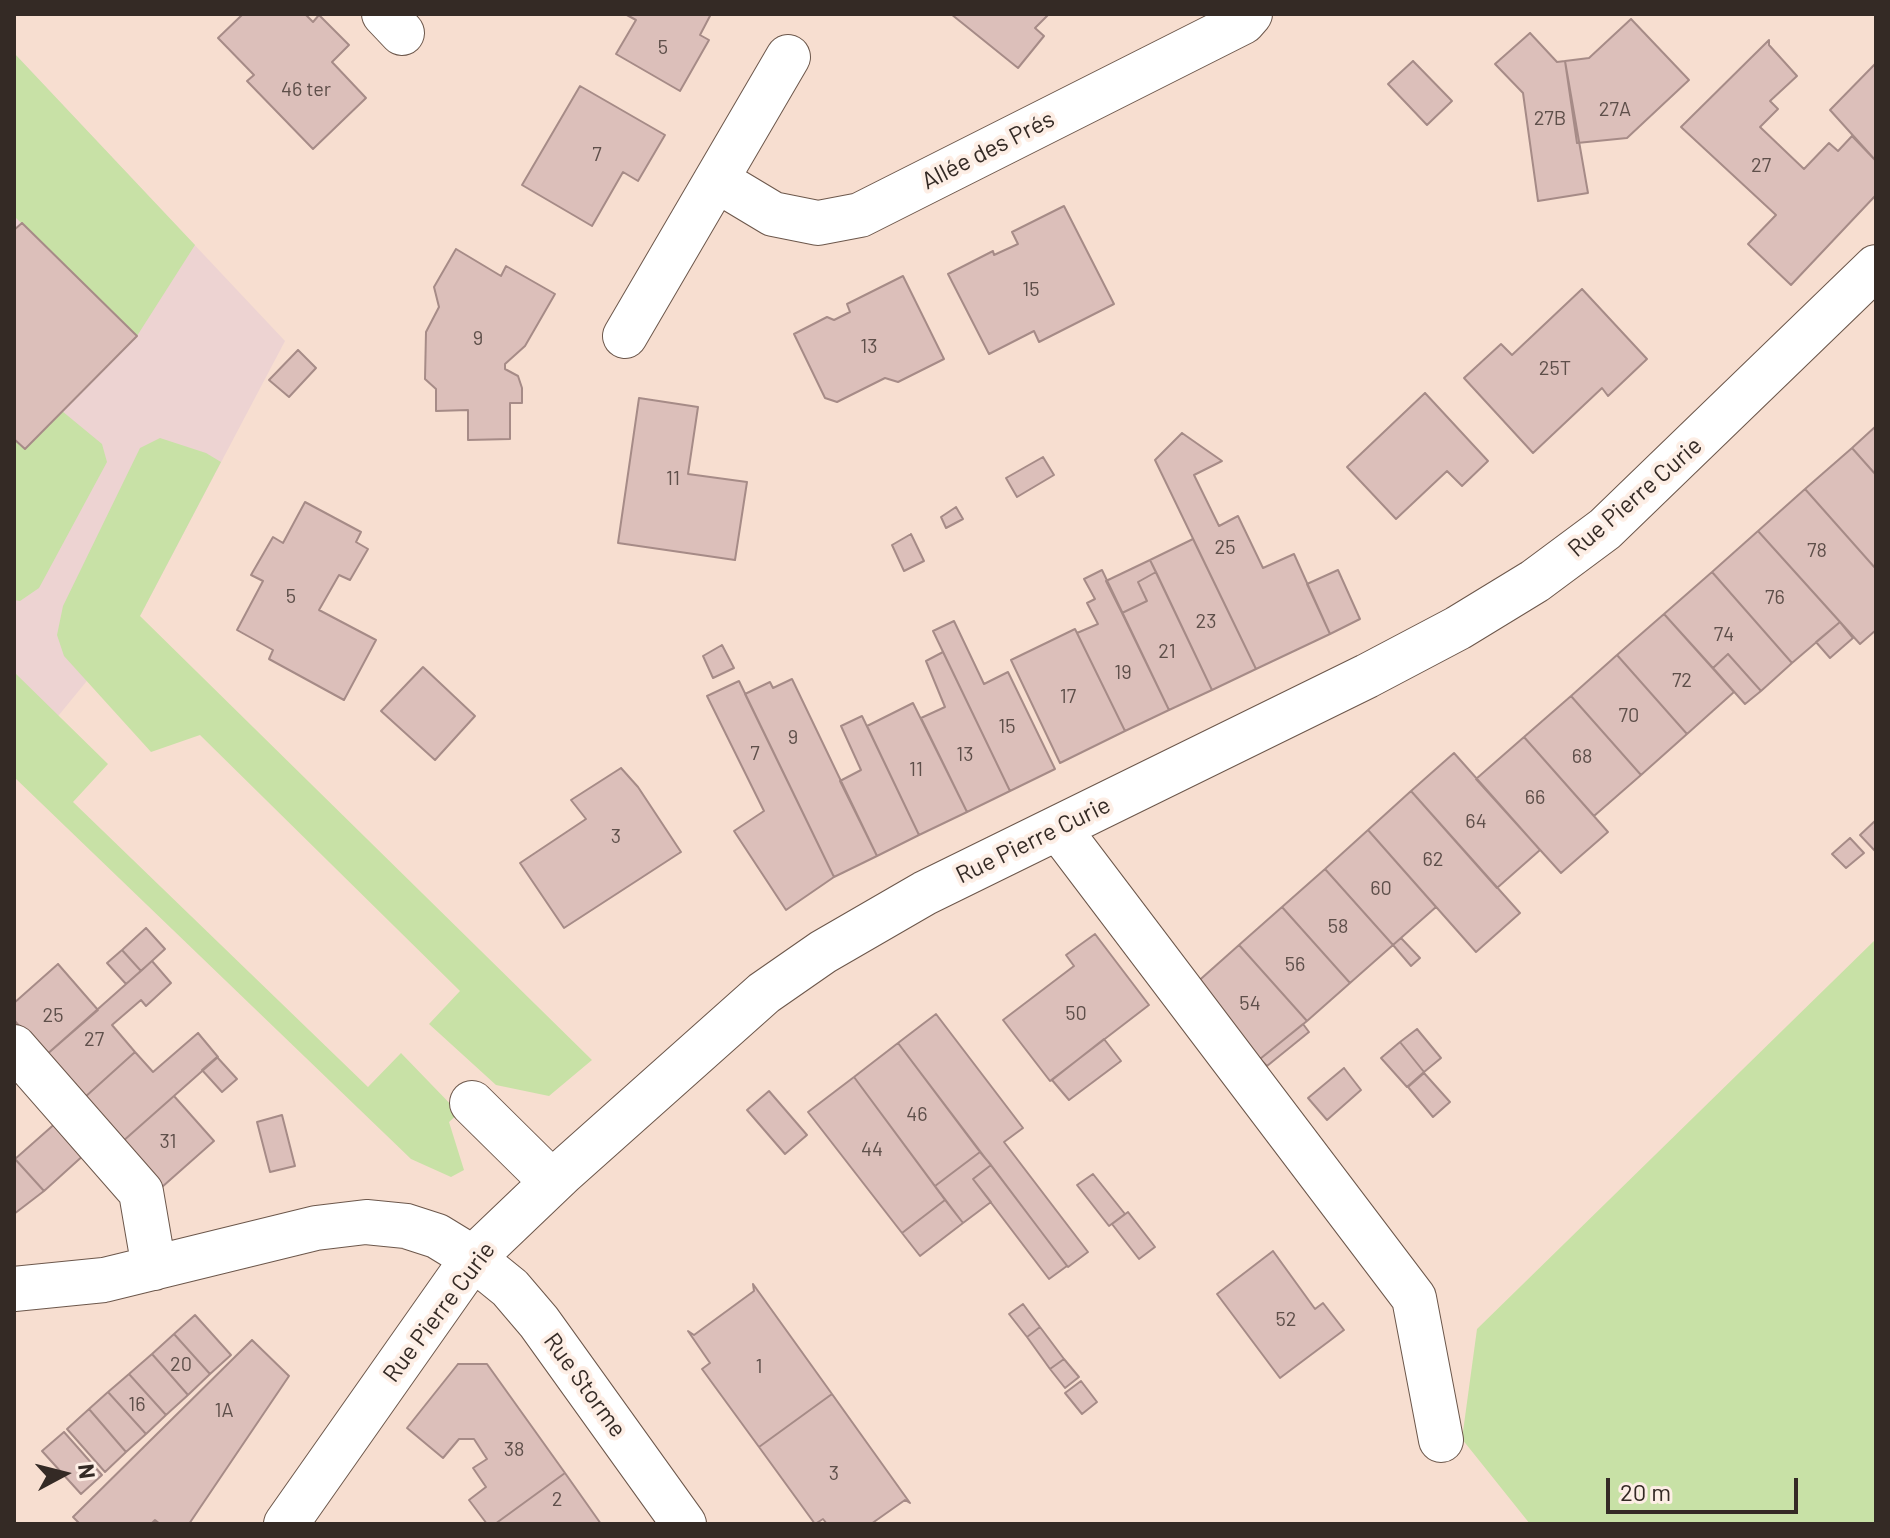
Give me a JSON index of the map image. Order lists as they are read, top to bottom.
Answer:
{
  "streets": {
    "street": ["Allée des Prés", "Rue Pierre Curie", "Rue Storme"]
  },
  "crossings": [
    ["Rue Pierre Curie", "Rue Storme"]
  ],
  "house_numbers": [
    "5",
    "46 ter",
    "27A",
    "27B",
    "7",
    "27",
    "15",
    "9",
    "13",
    "25T",
    "11",
    "25",
    "78",
    "5",
    "76",
    "23",
    "74",
    "21",
    "19",
    "72",
    "17",
    "70",
    "15",
    "9",
    "7",
    "13",
    "68",
    "11",
    "66",
    "64",
    "3",
    "62",
    "60",
    "58",
    "56",
    "54",
    "50",
    "25",
    "27",
    "46",
    "31",
    "44",
    "52",
    "20",
    "1",
    "16",
    "1A",
    "38",
    "3",
    "2"
  ],
  "scale_bar": "20 m",
  "north": "right"
}
